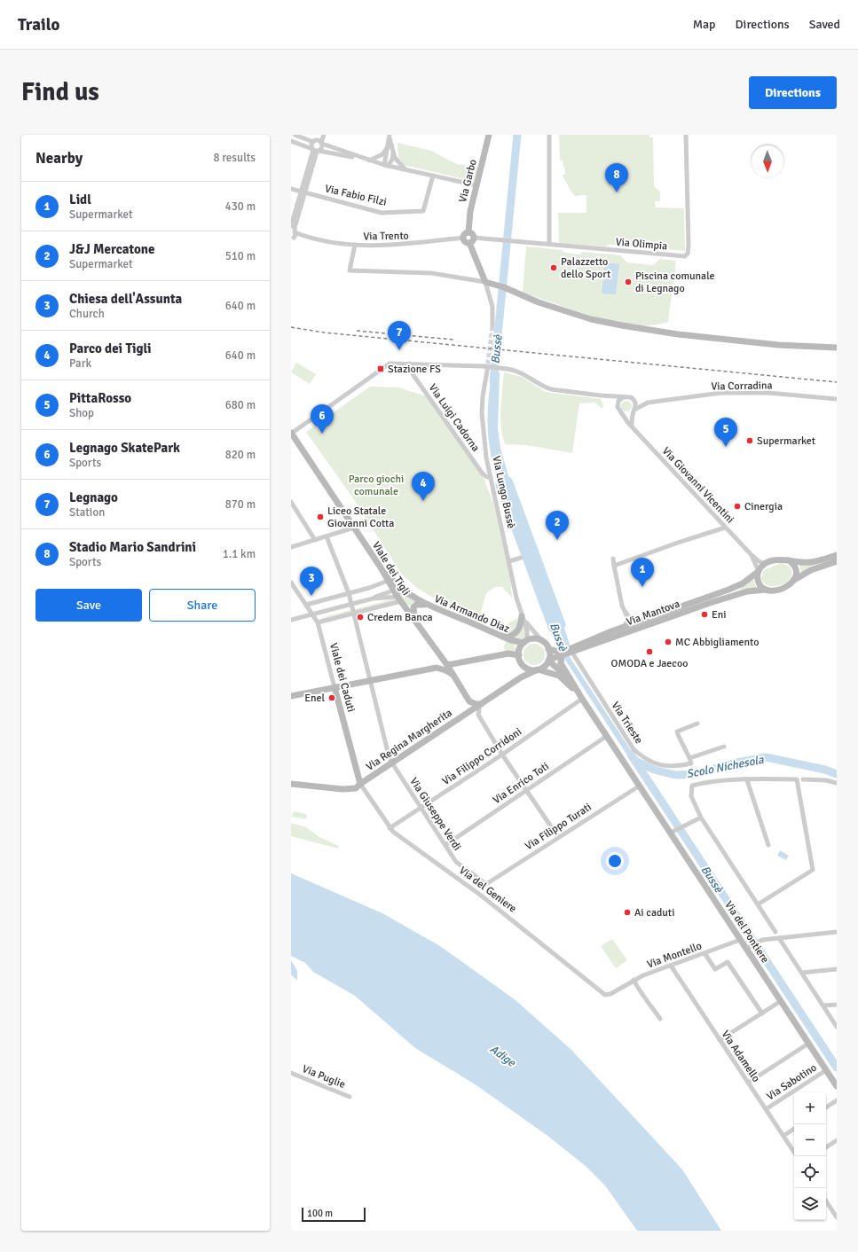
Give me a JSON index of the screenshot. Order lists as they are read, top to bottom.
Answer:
{
  "streets": {
    "main road": [
      "Via Garbo",
      "Viale dei Tigli",
      "Via Mantova",
      "Via Armando Diaz",
      "Viale dei Caduti",
      "Via Regina Margherita",
      "Via del Pontiere"
    ],
    "street": [
      "Via Fabio Filzi",
      "Via Trento",
      "Via Olimpia",
      "Via Corradina",
      "Via Luigi Cadorna",
      "Via Giovanni Vicentini",
      "Via Lungo Bussè",
      "Via Trieste",
      "Via Filippo Corridoni",
      "Via Enrico Toti",
      "Via Giuseppe Verdi",
      "Via Filippo Turati",
      "Via del Geniere",
      "Via Montello",
      "Via Adamello",
      "Via Puglie",
      "Via Sabotino"
    ]
  },
  "crossings": [
    ["Via Garbo", "Via Trento"],
    ["Via Garbo", "Via Olimpia"],
    ["Via Trento", "Via Olimpia"],
    ["Via Corradina", "Via Giovanni Vicentini"],
    ["Via Luigi Cadorna", "Via Lungo Bussè"],
    ["Via Giovanni Vicentini", "Via Mantova"],
    ["Via Lungo Bussè", "Via Mantova"],
    ["Via Lungo Bussè", "Via Armando Diaz"],
    ["Via Lungo Bussè", "Via Regina Margherita"],
    ["Via Lungo Bussè", "Via del Pontiere"],
    ["Viale dei Tigli", "Via Armando Diaz"],
    ["Viale dei Tigli", "Via Regina Margherita"],
    ["Via Mantova", "Via Armando Diaz"],
    ["Via Mantova", "Via Trieste"],
    ["Via Mantova", "Via Regina Margherita"],
    ["Via Mantova", "Via del Pontiere"],
    ["Via Armando Diaz", "Via Regina Margherita"],
    ["Via Armando Diaz", "Via del Pontiere"],
    ["Viale dei Caduti", "Via Regina Margherita"],
    ["Viale dei Caduti", "Via del Geniere"],
    ["Via Regina Margherita", "Via Giuseppe Verdi"],
    ["Via Regina Margherita", "Via del Geniere"],
    ["Via Regina Margherita", "Via del Pontiere"],
    ["Via Filippo Corridoni", "Via Giuseppe Verdi"],
    ["Via Filippo Corridoni", "Via del Geniere"],
    ["Via Filippo Corridoni", "Via del Pontiere"],
    ["Via Enrico Toti", "Via Giuseppe Verdi"],
    ["Via Enrico Toti", "Via del Pontiere"],
    ["Via Giuseppe Verdi", "Via Filippo Turati"],
    ["Via Filippo Turati", "Via del Pontiere"],
    ["Via del Geniere", "Via Montello"],
    ["Via del Pontiere", "Via Montello"],
    ["Via del Pontiere", "Via Sabotino"],
    ["Via Montello", "Via Adamello"],
    ["Via Adamello", "Via Sabotino"]
  ],
  "water": ["Bussè", "Scolo Nichesola", "Adige"],
  "parks": ["Parco giochi comunale"],
  "places": {
    "other": [
      "Palazzetto dello Sport",
      "Piscina comunale di Legnago",
      "Supermarket",
      "Cinergia",
      "Liceo Statale Giovanni Cotta",
      "Eni",
      "Credem Banca",
      "MC Abbigliamento",
      "OMODA e Jaecoo",
      "Enel",
      "Ai caduti"
    ],
    "transit": ["Stazione FS"]
  },
  "scale_bar": "100 m",
  "north": "bottom",
  "page": {
    "header": "Trailo",
    "nav": ["Map", "Directions", "Saved"],
    "buttons": [
      "Directions",
      ["Save", "Share"]
    ],
    "title": "Find us",
    "heading": ["Nearby", "8 results"],
    "pins": [
      "8",
      "7",
      "6",
      "5",
      "4",
      "2",
      "1",
      "3"
    ],
    "list": [
      {
        "mark": "1",
        "name": "Lidl",
        "note": "Supermarket",
        "value": "430 m"
      },
      {
        "mark": "2",
        "name": "J&J Mercatone",
        "note": "Supermarket",
        "value": "510 m"
      },
      {
        "mark": "3",
        "name": "Chiesa dell'Assunta",
        "note": "Church",
        "value": "640 m"
      },
      {
        "mark": "4",
        "name": "Parco dei Tigli",
        "note": "Park",
        "value": "640 m"
      },
      {
        "mark": "5",
        "name": "PittaRosso",
        "note": "Shop",
        "value": "680 m"
      },
      {
        "mark": "6",
        "name": "Legnago SkatePark",
        "note": "Sports",
        "value": "820 m"
      },
      {
        "mark": "7",
        "name": "Legnago",
        "note": "Station",
        "value": "870 m"
      },
      {
        "mark": "8",
        "name": "Stadio Mario Sandrini",
        "note": "Sports",
        "value": "1.1 km"
      }
    ],
    "map_buttons": ["+", "−"],
    "scale": "100 m"
  }
}
